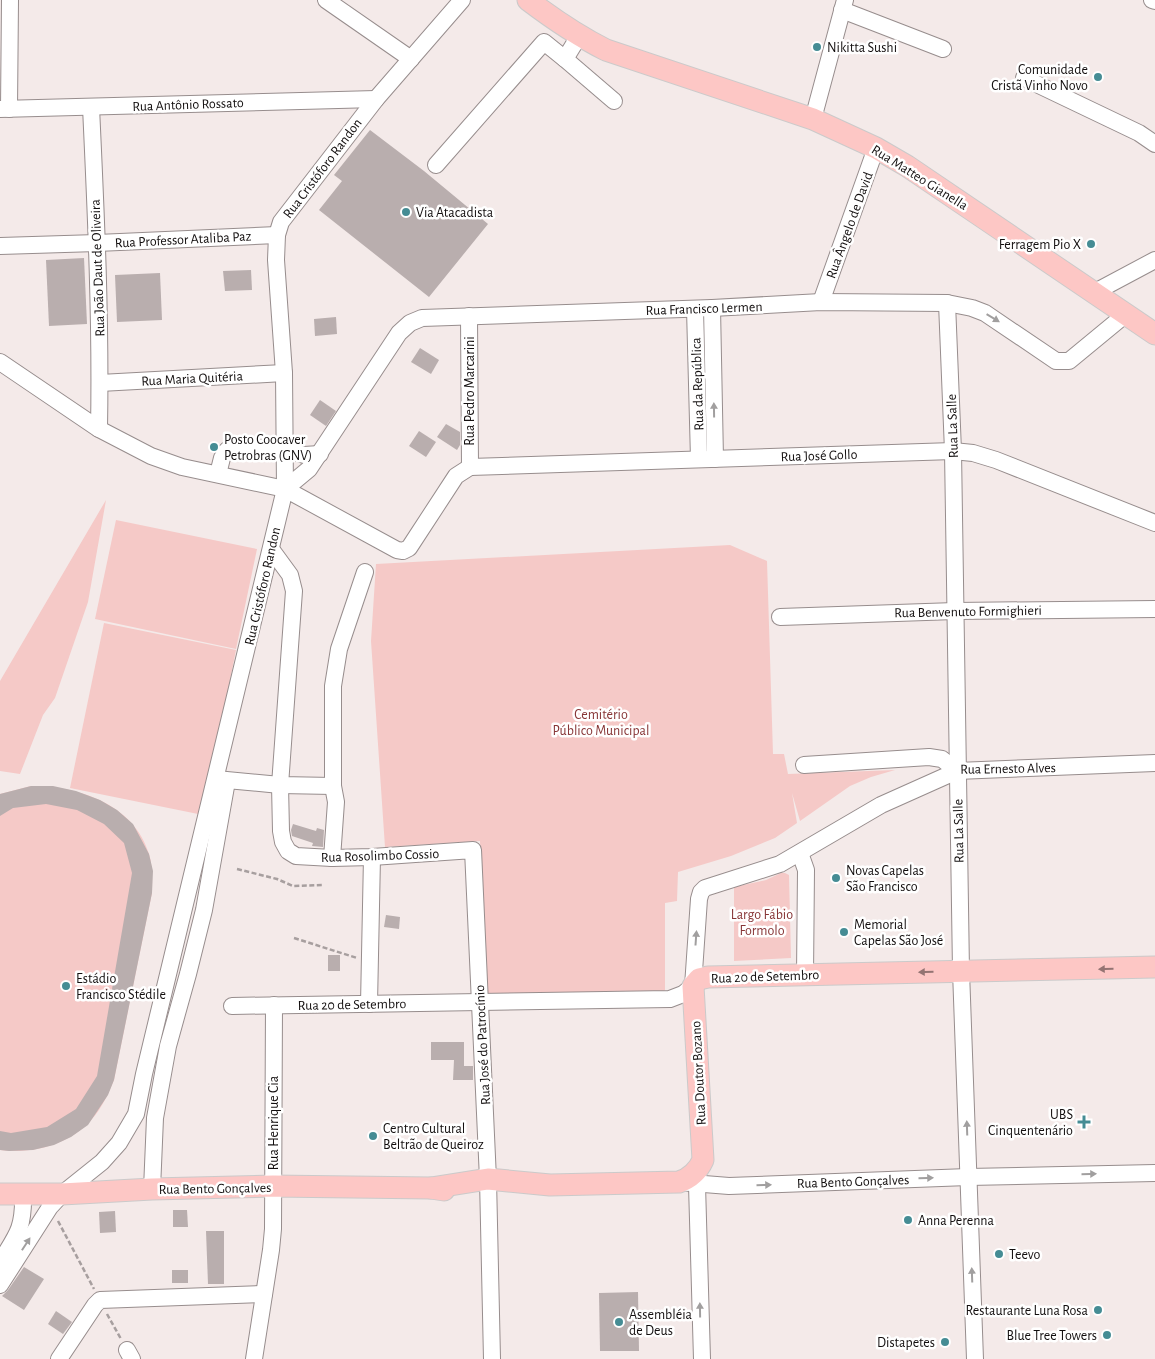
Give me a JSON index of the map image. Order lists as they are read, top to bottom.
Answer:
{
  "streets": {
    "main road": [
      "Rua Matteo Gianella",
      "Rua 20 de Setembro",
      "Rua Doutor Bozano",
      "Rua Bento Gonçalves"
    ],
    "street": [
      "Rua Antônio Rossato",
      "Rua Cristóforo Randon",
      "Rua Ângelo de David",
      "Rua Professor Ataliba Paz",
      "Rua João Daut de Oliveira",
      "Rua Francisco Lermen",
      "Rua Maria Quitéria",
      "Rua da República",
      "Rua Pedro Marcarini",
      "Rua La Salle",
      "Rua José Gollo",
      "Rua Benvenuto Formighieri",
      "Rua Ernesto Alves",
      "Rua Rosolimbo Cossio",
      "Rua José do Patrocínio",
      "Rua Henrique Cia"
    ]
  },
  "crossings": [
    ["Rua Antônio Rossato", "Rua Cristóforo Randon"],
    ["Rua Antônio Rossato", "Rua João Daut de Oliveira"],
    ["Rua Cristóforo Randon", "Rua Professor Ataliba Paz"],
    ["Rua Cristóforo Randon", "Rua Francisco Lermen"],
    ["Rua Cristóforo Randon", "Rua Maria Quitéria"],
    ["Rua Cristóforo Randon", "Rua Bento Gonçalves"],
    ["Rua Matteo Gianella", "Rua Ângelo de David"],
    ["Rua Matteo Gianella", "Rua Francisco Lermen"],
    ["Rua Ângelo de David", "Rua Francisco Lermen"],
    ["Rua Professor Ataliba Paz", "Rua João Daut de Oliveira"],
    ["Rua João Daut de Oliveira", "Rua Maria Quitéria"],
    ["Rua Francisco Lermen", "Rua da República"],
    ["Rua Francisco Lermen", "Rua Pedro Marcarini"],
    ["Rua Francisco Lermen", "Rua La Salle"],
    ["Rua da República", "Rua José Gollo"],
    ["Rua Pedro Marcarini", "Rua José Gollo"],
    ["Rua La Salle", "Rua José Gollo"],
    ["Rua La Salle", "Rua Benvenuto Formighieri"],
    ["Rua La Salle", "Rua Ernesto Alves"],
    ["Rua La Salle", "Rua 20 de Setembro"],
    ["Rua La Salle", "Rua Bento Gonçalves"],
    ["Rua Rosolimbo Cossio", "Rua José do Patrocínio"],
    ["Rua 20 de Setembro", "Rua José do Patrocínio"],
    ["Rua 20 de Setembro", "Rua Doutor Bozano"],
    ["Rua 20 de Setembro", "Rua Henrique Cia"],
    ["Rua José do Patrocínio", "Rua Bento Gonçalves"],
    ["Rua Henrique Cia", "Rua Bento Gonçalves"]
  ],
  "one_way": ["Rua La Salle", "Rua 20 de Setembro", "Rua Bento Gonçalves"],
  "parks": ["Cemitério Público Municipal", "Largo Fábio Formolo"],
  "places": {
    "other": [
      "Nikitta Sushi",
      "Comunidade Cristã Vinho Novo",
      "Via Atacadista",
      "Ferragem Pio X",
      "Posto Coocaver Petrobras (GNV)",
      "Novas Capelas São Francisco",
      "Memorial Capelas São José",
      "Estádio Francisco Stédile",
      "Centro Cultural Beltrão de Queiroz",
      "Anna Perenna",
      "Teevo",
      "Restaurante Luna Rosa",
      "Assembléia de Deus",
      "Blue Tree Towers",
      "Distapetes"
    ],
    "health": ["UBS Cinquentenário"]
  }
}
